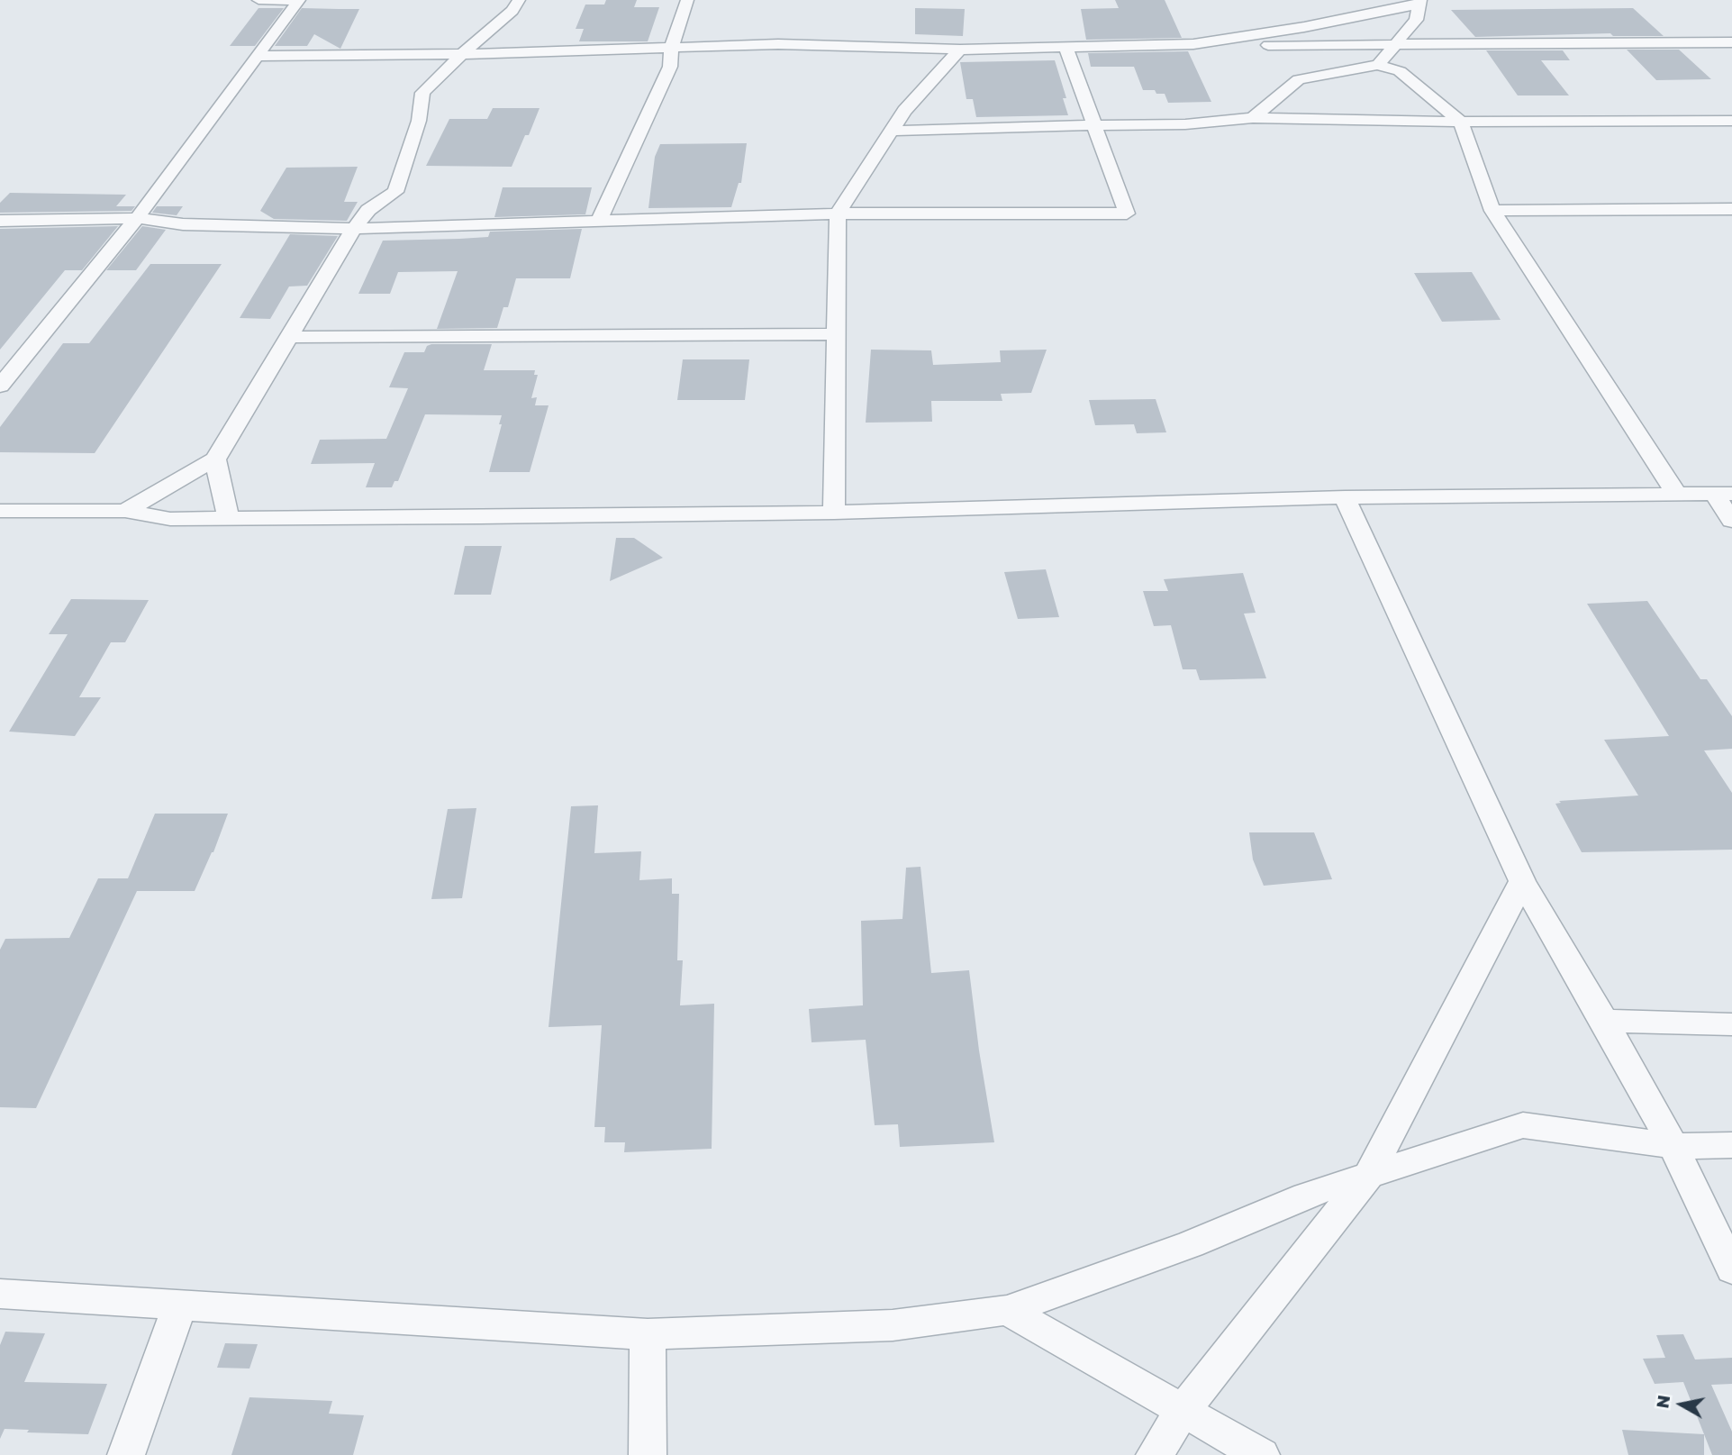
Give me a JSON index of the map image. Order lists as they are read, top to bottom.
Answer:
{
  "north": "left"
}
